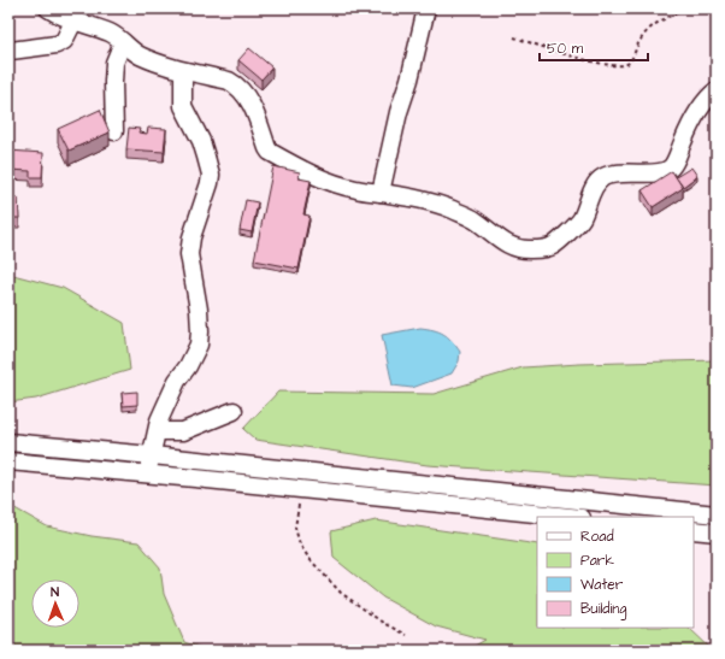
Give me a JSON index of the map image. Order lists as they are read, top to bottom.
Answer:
{
  "legend": [
    "Road",
    "Park",
    "Water",
    "Building"
  ],
  "scale_bar": "50 m",
  "north": "top"
}
